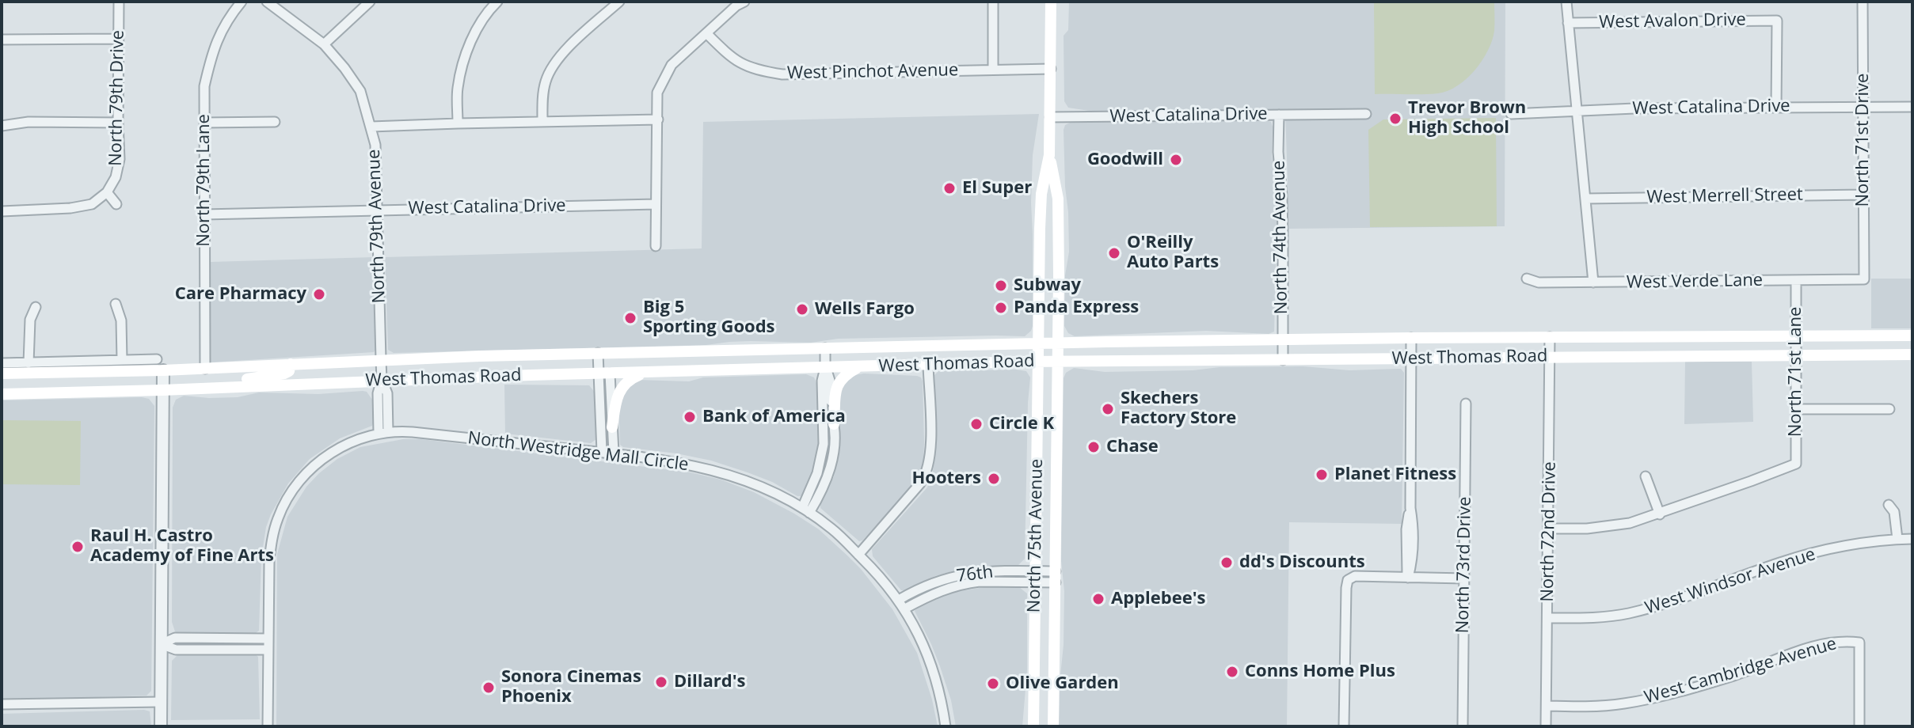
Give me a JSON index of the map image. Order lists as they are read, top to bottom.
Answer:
{
  "streets": {
    "main road": ["West Thomas Road", "North 75th Avenue"],
    "street": [
      "West Avalon Drive",
      "West Pinchot Avenue",
      "North 79th Drive",
      "West Catalina Drive",
      "North 71st Drive",
      "North 79th Lane",
      "West Merrell Street",
      "North 79th Avenue",
      "North 74th Avenue",
      "West Verde Lane",
      "North 71st Lane",
      "North Westridge Mall Circle",
      "North 72nd Drive",
      "North 73rd Drive",
      "76th",
      "West Windsor Avenue",
      "West Cambridge Avenue"
    ]
  },
  "crossings": [
    ["West Avalon Drive", "West Catalina Drive"],
    ["West Pinchot Avenue", "North 75th Avenue"],
    ["West Catalina Drive", "North 71st Drive"],
    ["West Catalina Drive", "North 79th Lane"],
    ["West Catalina Drive", "North 79th Avenue"],
    ["West Catalina Drive", "North 74th Avenue"],
    ["West Catalina Drive", "North 75th Avenue"],
    ["North 71st Drive", "West Merrell Street"],
    ["North 71st Drive", "West Verde Lane"],
    ["North 79th Lane", "West Thomas Road"],
    ["North 79th Avenue", "West Thomas Road"],
    ["North 79th Avenue", "North Westridge Mall Circle"],
    ["North 74th Avenue", "West Thomas Road"],
    ["West Verde Lane", "North 71st Lane"],
    ["West Thomas Road", "North 71st Lane"],
    ["West Thomas Road", "North 72nd Drive"],
    ["West Thomas Road", "North 75th Avenue"],
    ["North Westridge Mall Circle", "76th"],
    ["North 72nd Drive", "West Windsor Avenue"],
    ["North 72nd Drive", "West Cambridge Avenue"],
    ["North 75th Avenue", "76th"]
  ],
  "places": [
    "Trevor Brown High School",
    "Goodwill",
    "El Super",
    "O'Reilly Auto Parts",
    "Subway",
    "Care Pharmacy",
    "Panda Express",
    "Wells Fargo",
    "Big 5 Sporting Goods",
    "Skechers Factory Store",
    "Bank of America",
    "Circle K",
    "Chase",
    "Planet Fitness",
    "Hooters",
    "Raul H. Castro Academy of Fine Arts",
    "dd's Discounts",
    "Applebee's",
    "Conns Home Plus",
    "Dillard's",
    "Olive Garden",
    "Sonora Cinemas Phoenix"
  ]
}
